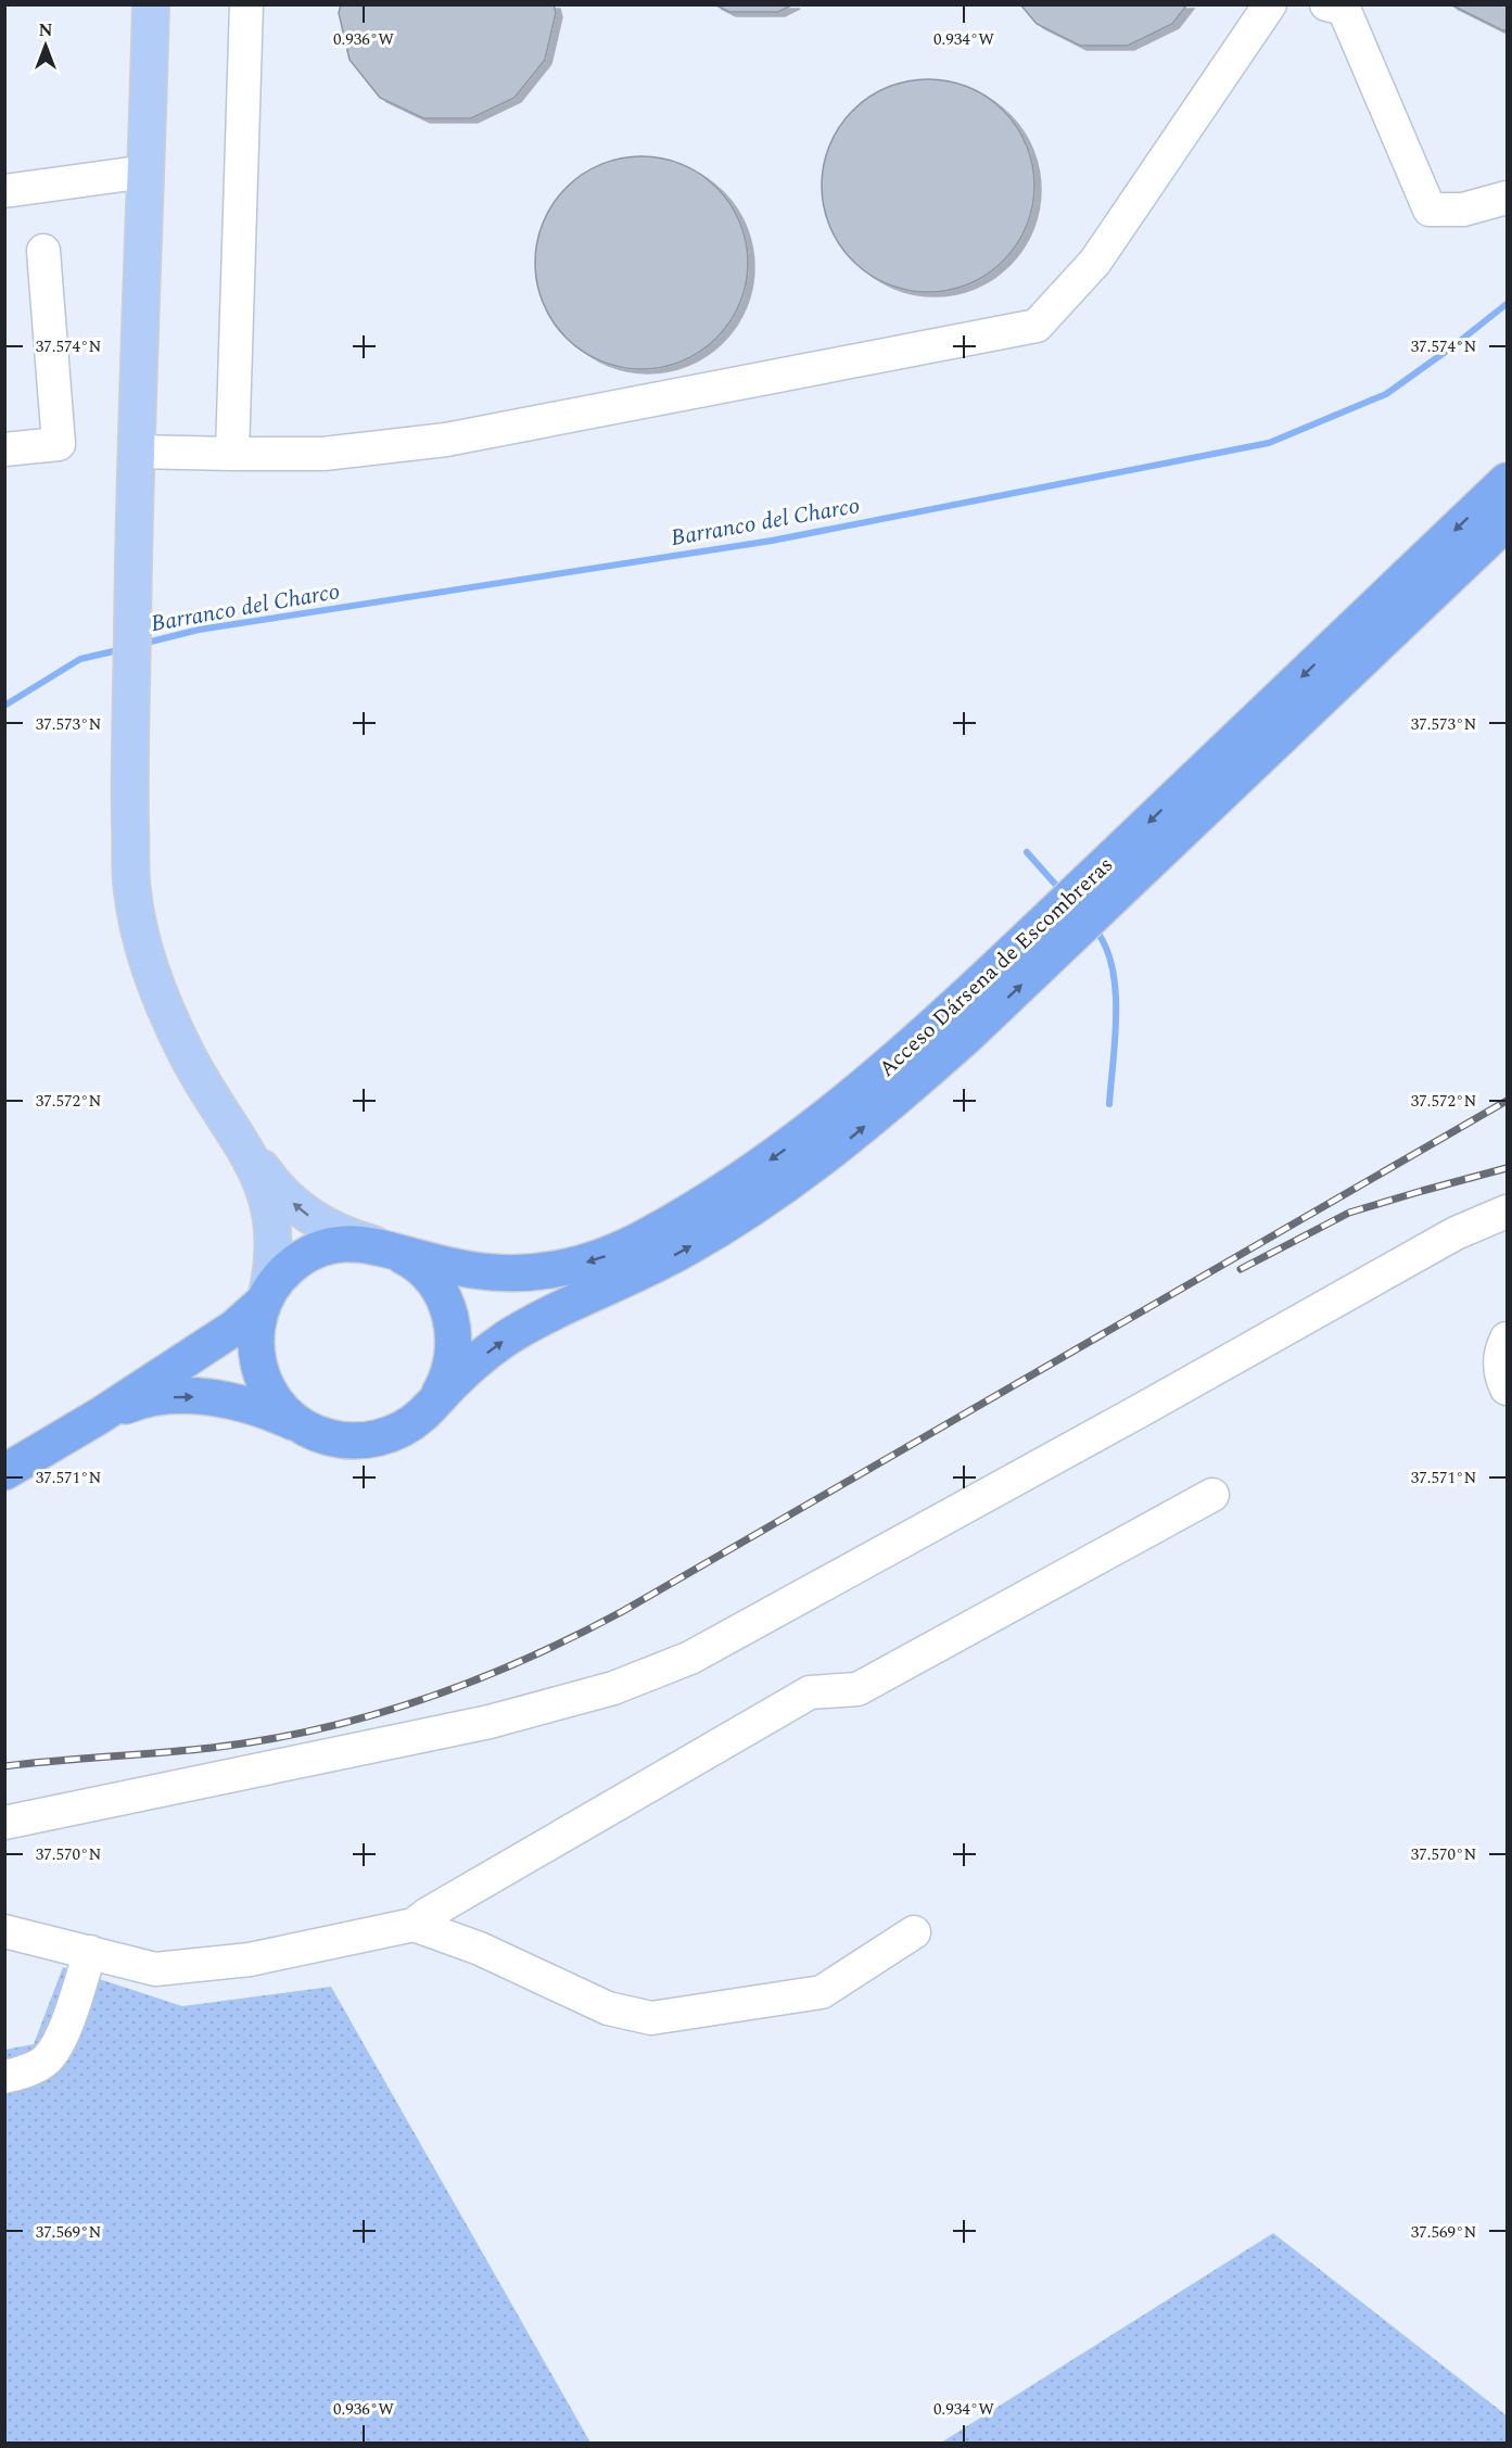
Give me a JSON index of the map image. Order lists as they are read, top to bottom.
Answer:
{
  "streets": {
    "highway": ["Acceso Dársena de Escombreras"]
  },
  "water": ["Barranco del Charco"],
  "north": "top",
  "coordinates": [
    "0.936°W",
    "0.934°W",
    "37.574°N",
    "37.573°N",
    "37.572°N",
    "37.571°N",
    "37.570°N",
    "37.569°N"
  ]
}
